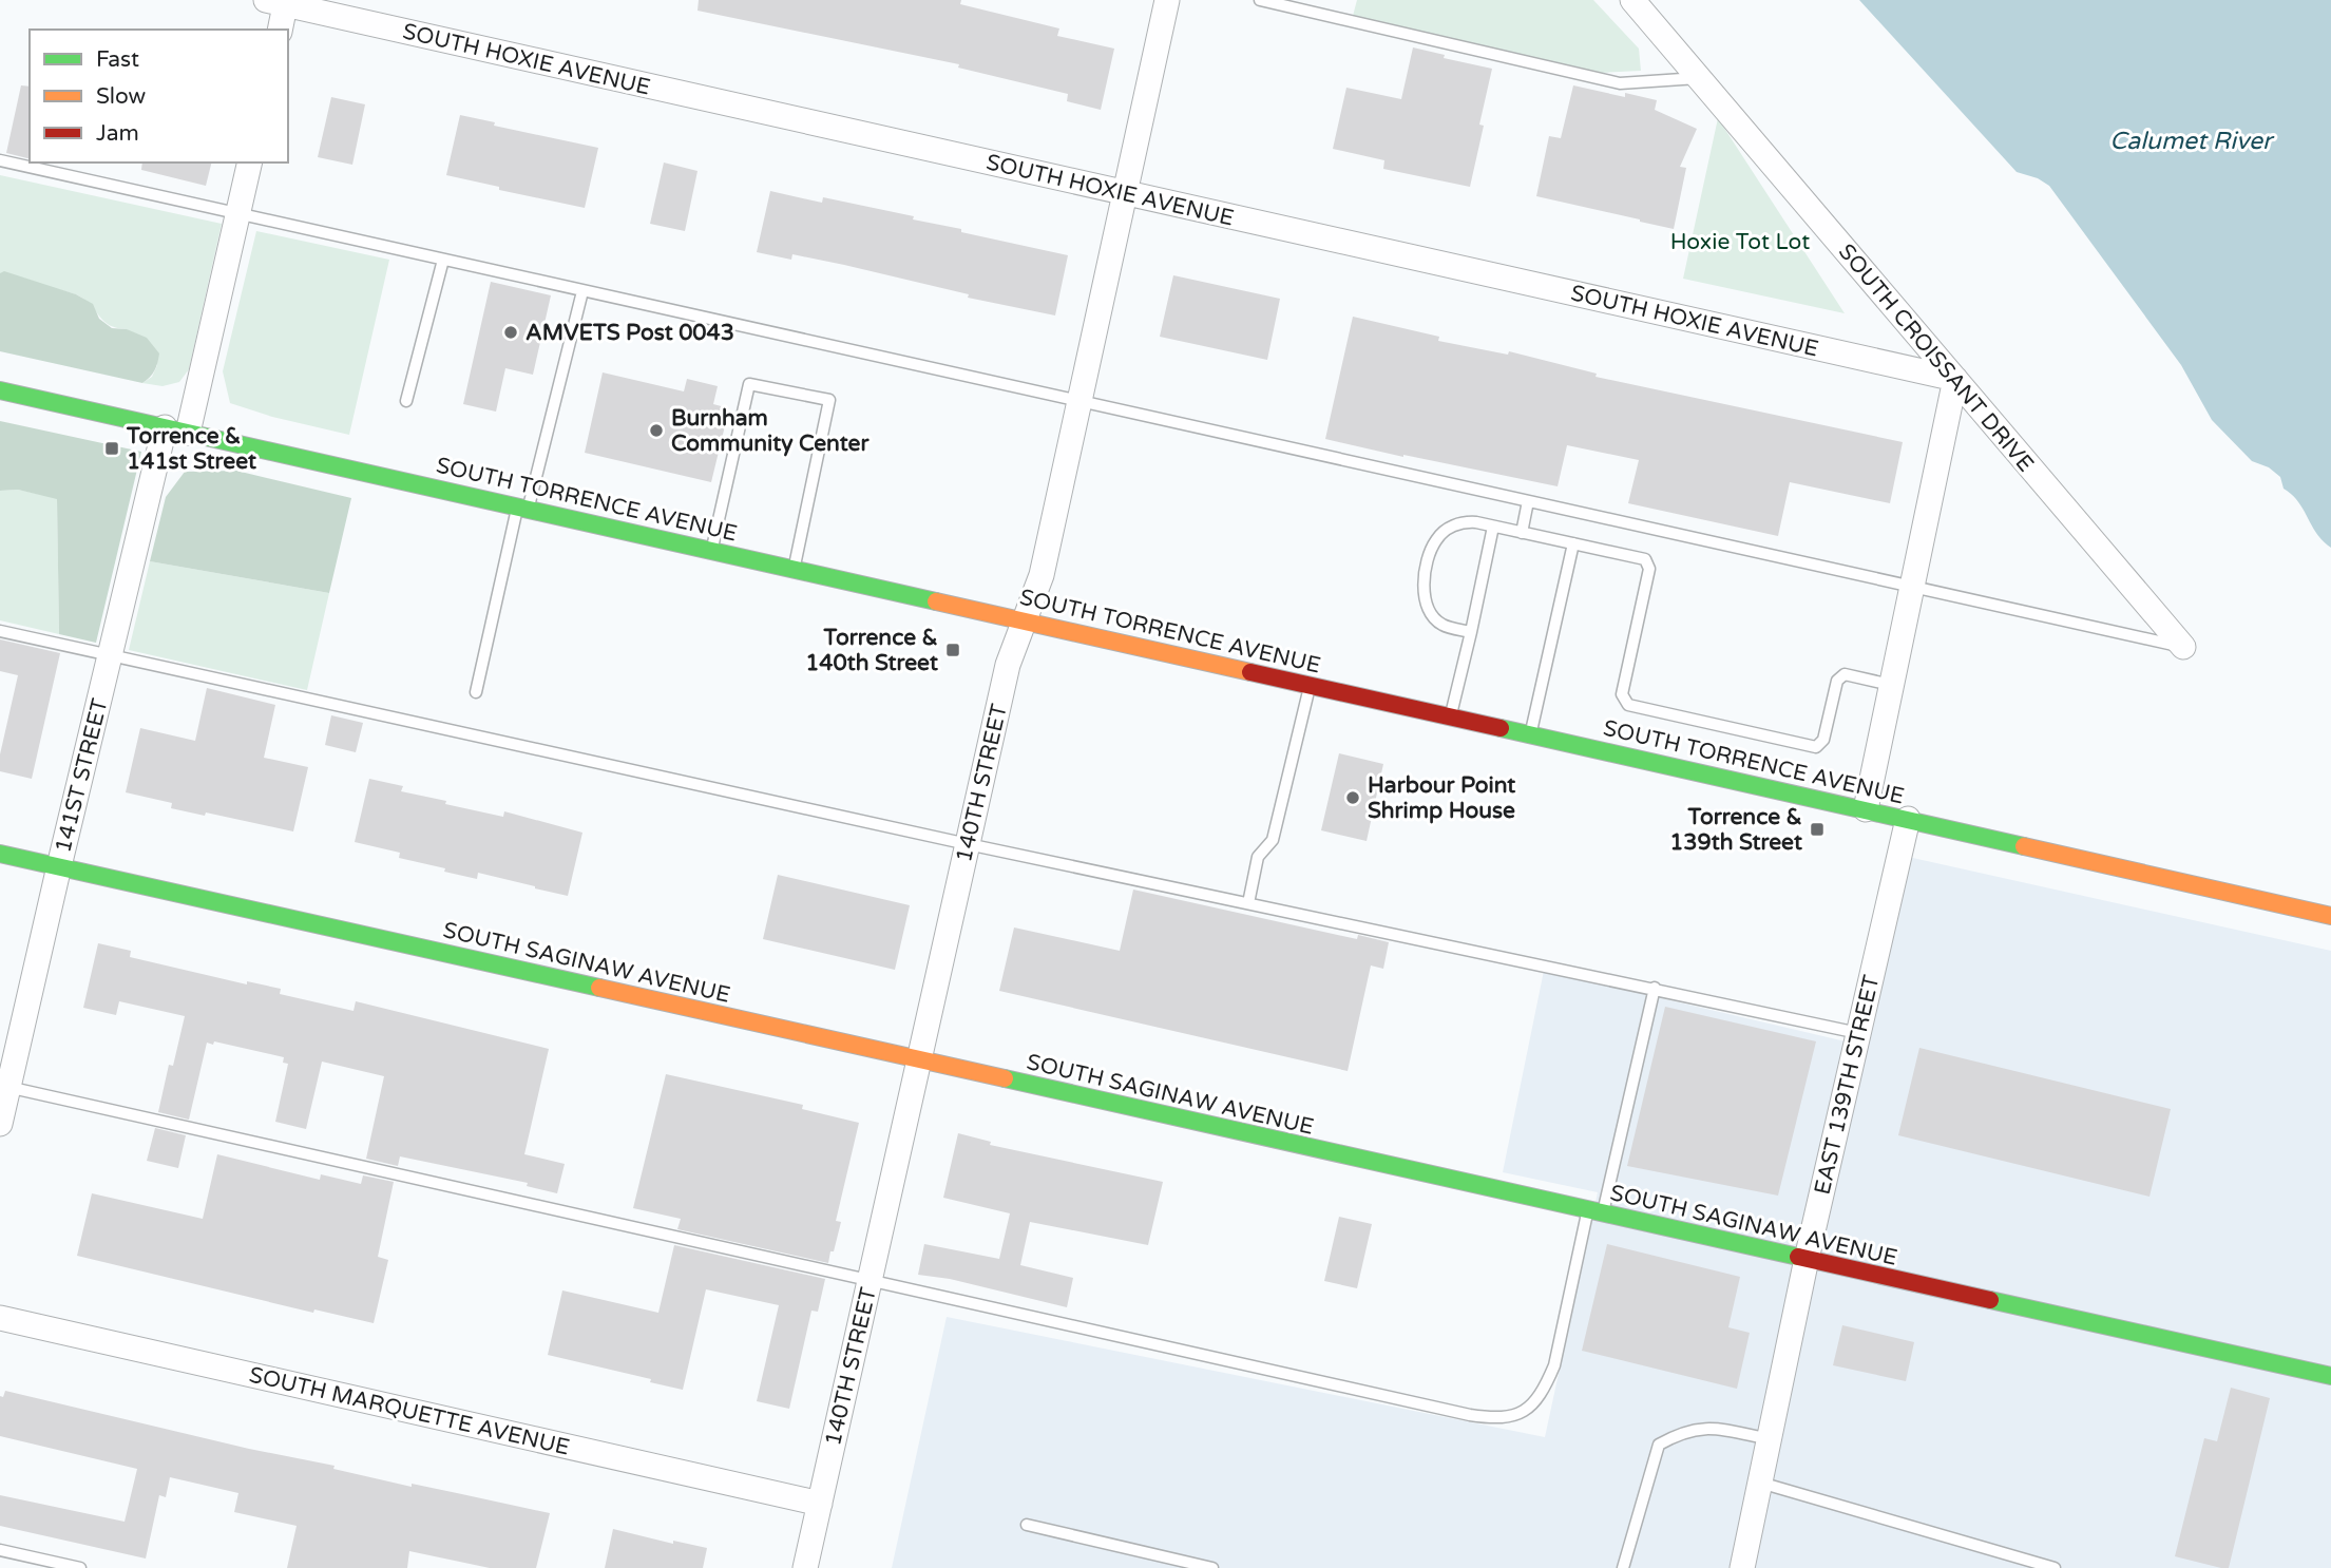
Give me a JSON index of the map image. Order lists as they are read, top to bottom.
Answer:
{
  "streets": {
    "main road": ["SOUTH TORRENCE AVENUE", "SOUTH SAGINAW AVENUE"],
    "street": [
      "SOUTH HOXIE AVENUE",
      "SOUTH CROISSANT DRIVE",
      "141ST STREET",
      "140TH STREET",
      "EAST 139TH STREET",
      "SOUTH MARQUETTE AVENUE"
    ]
  },
  "crossings": [
    ["SOUTH HOXIE AVENUE", "SOUTH CROISSANT DRIVE"],
    ["SOUTH HOXIE AVENUE", "140TH STREET"],
    ["SOUTH TORRENCE AVENUE", "141ST STREET"],
    ["SOUTH TORRENCE AVENUE", "140TH STREET"],
    ["SOUTH TORRENCE AVENUE", "EAST 139TH STREET"],
    ["141ST STREET", "SOUTH SAGINAW AVENUE"],
    ["140TH STREET", "SOUTH SAGINAW AVENUE"],
    ["140TH STREET", "SOUTH MARQUETTE AVENUE"],
    ["SOUTH SAGINAW AVENUE", "EAST 139TH STREET"]
  ],
  "water": ["Calumet River"],
  "parks": ["Hoxie Tot Lot"],
  "places": {
    "other": ["AMVETS Post 0043", "Burnham Community Center", "Harbour Point Shrimp House"],
    "transit": ["Torrence & 141st Street", "Torrence & 140th Street", "Torrence & 139th Street"]
  },
  "legend": ["Fast", "Slow", "Jam"]
}
